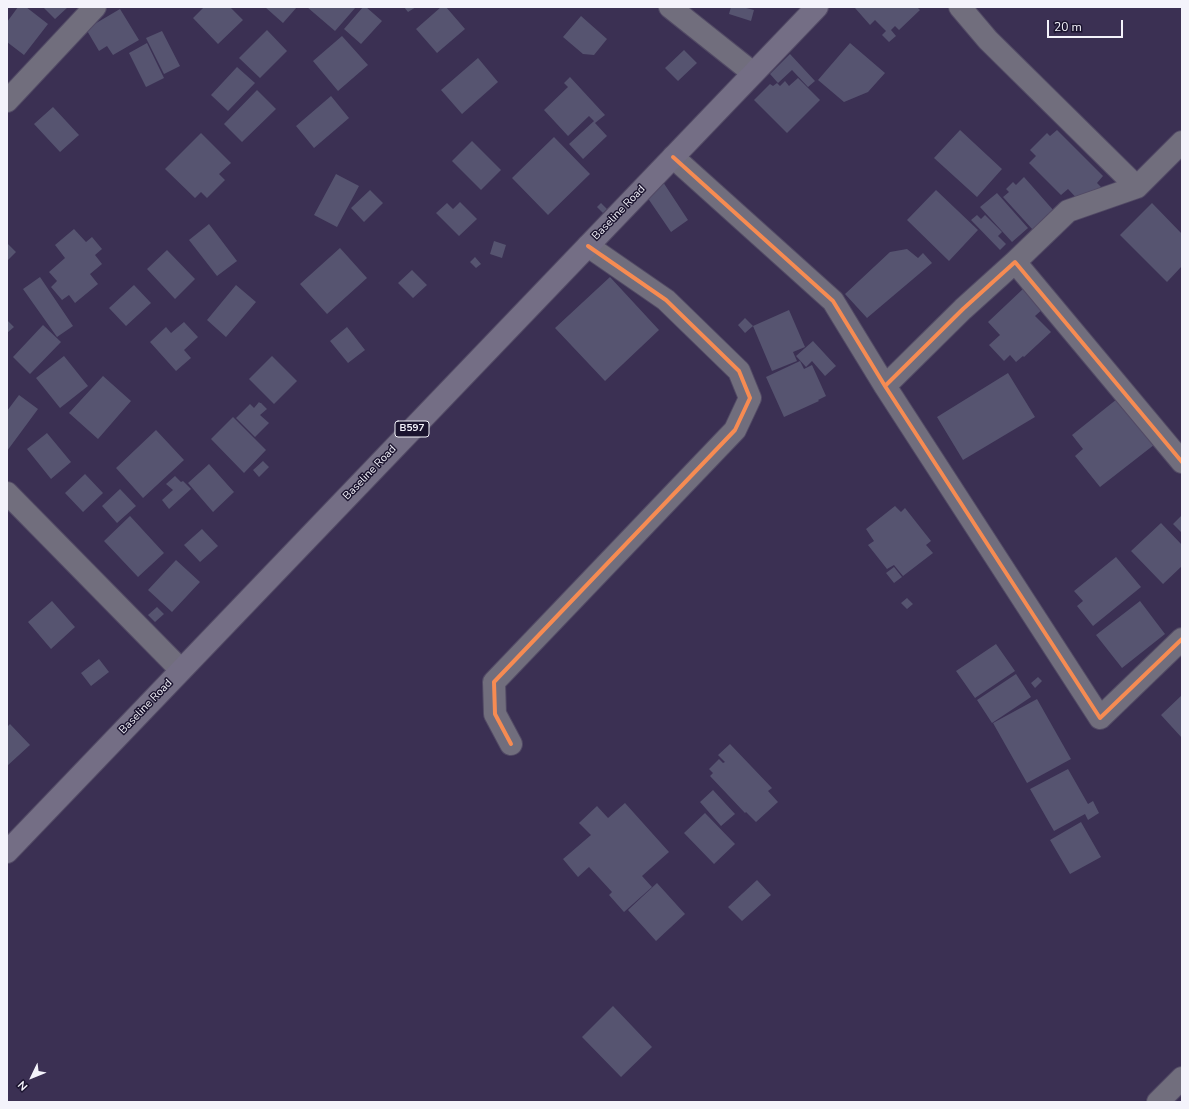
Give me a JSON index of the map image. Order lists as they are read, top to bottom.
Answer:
{
  "streets": {
    "main road": ["Baseline Road", "B597"]
  },
  "scale_bar": "20 m",
  "north": "bottom left"
}
